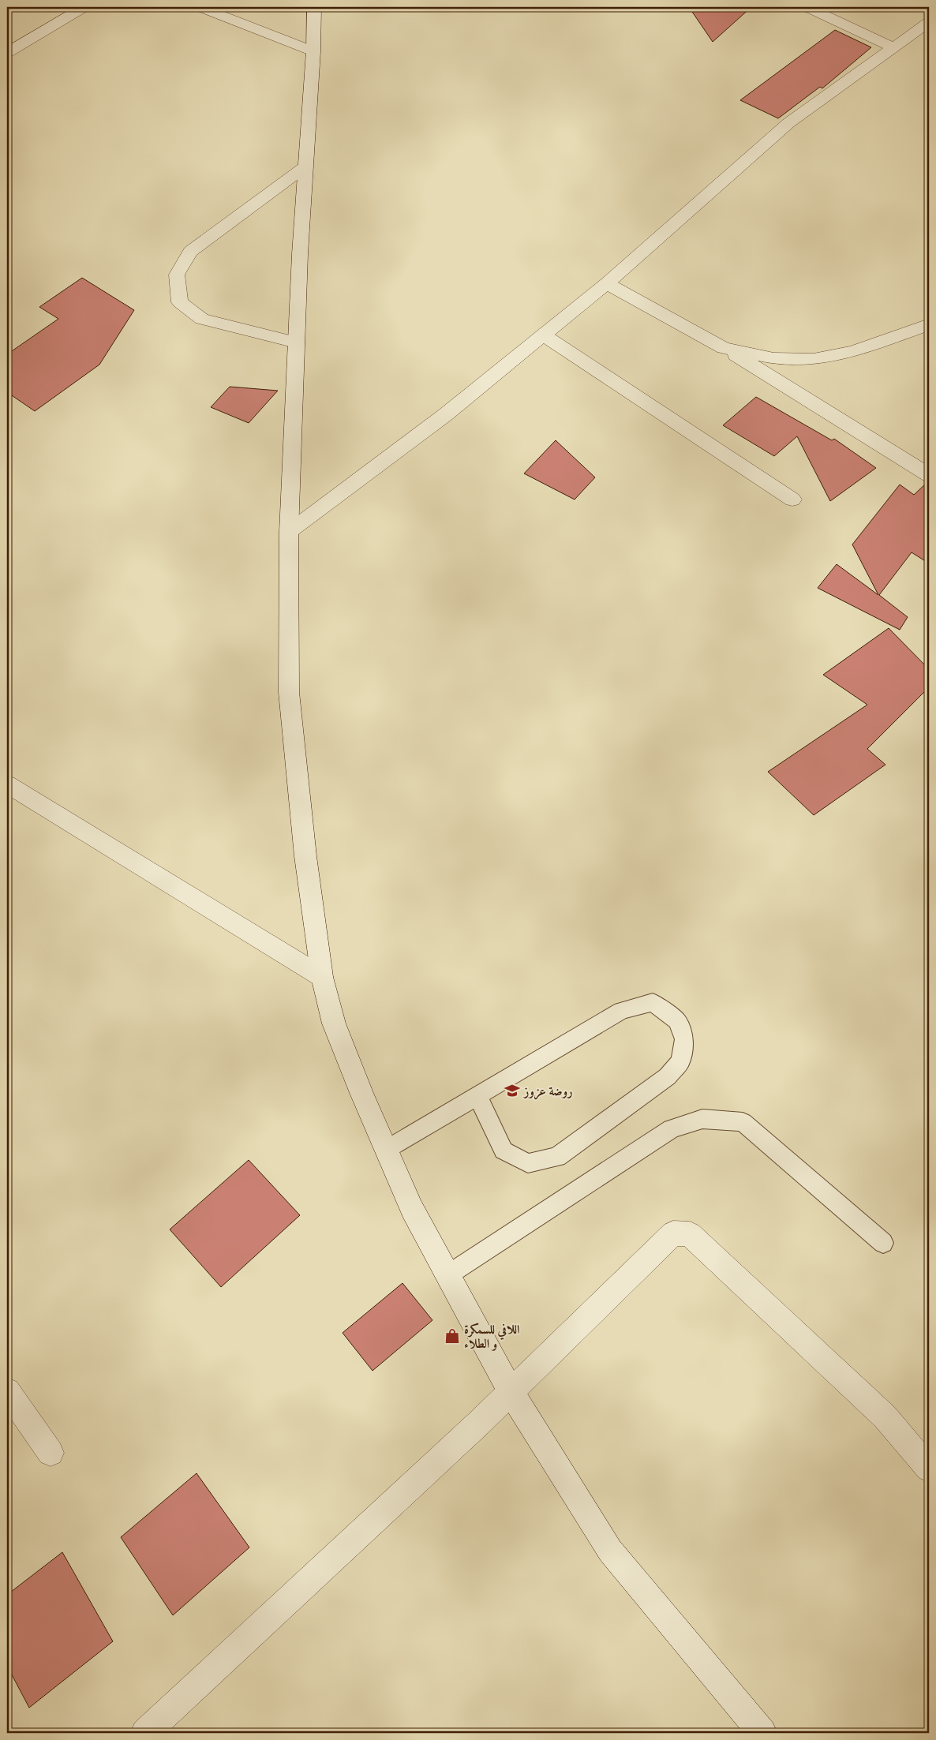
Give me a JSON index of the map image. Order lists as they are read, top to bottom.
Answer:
{
  "places": {
    "school or university": ["روضة عزوز"],
    "shop": ["اللافي للسمكرة و الطلاء"]
  }
}
